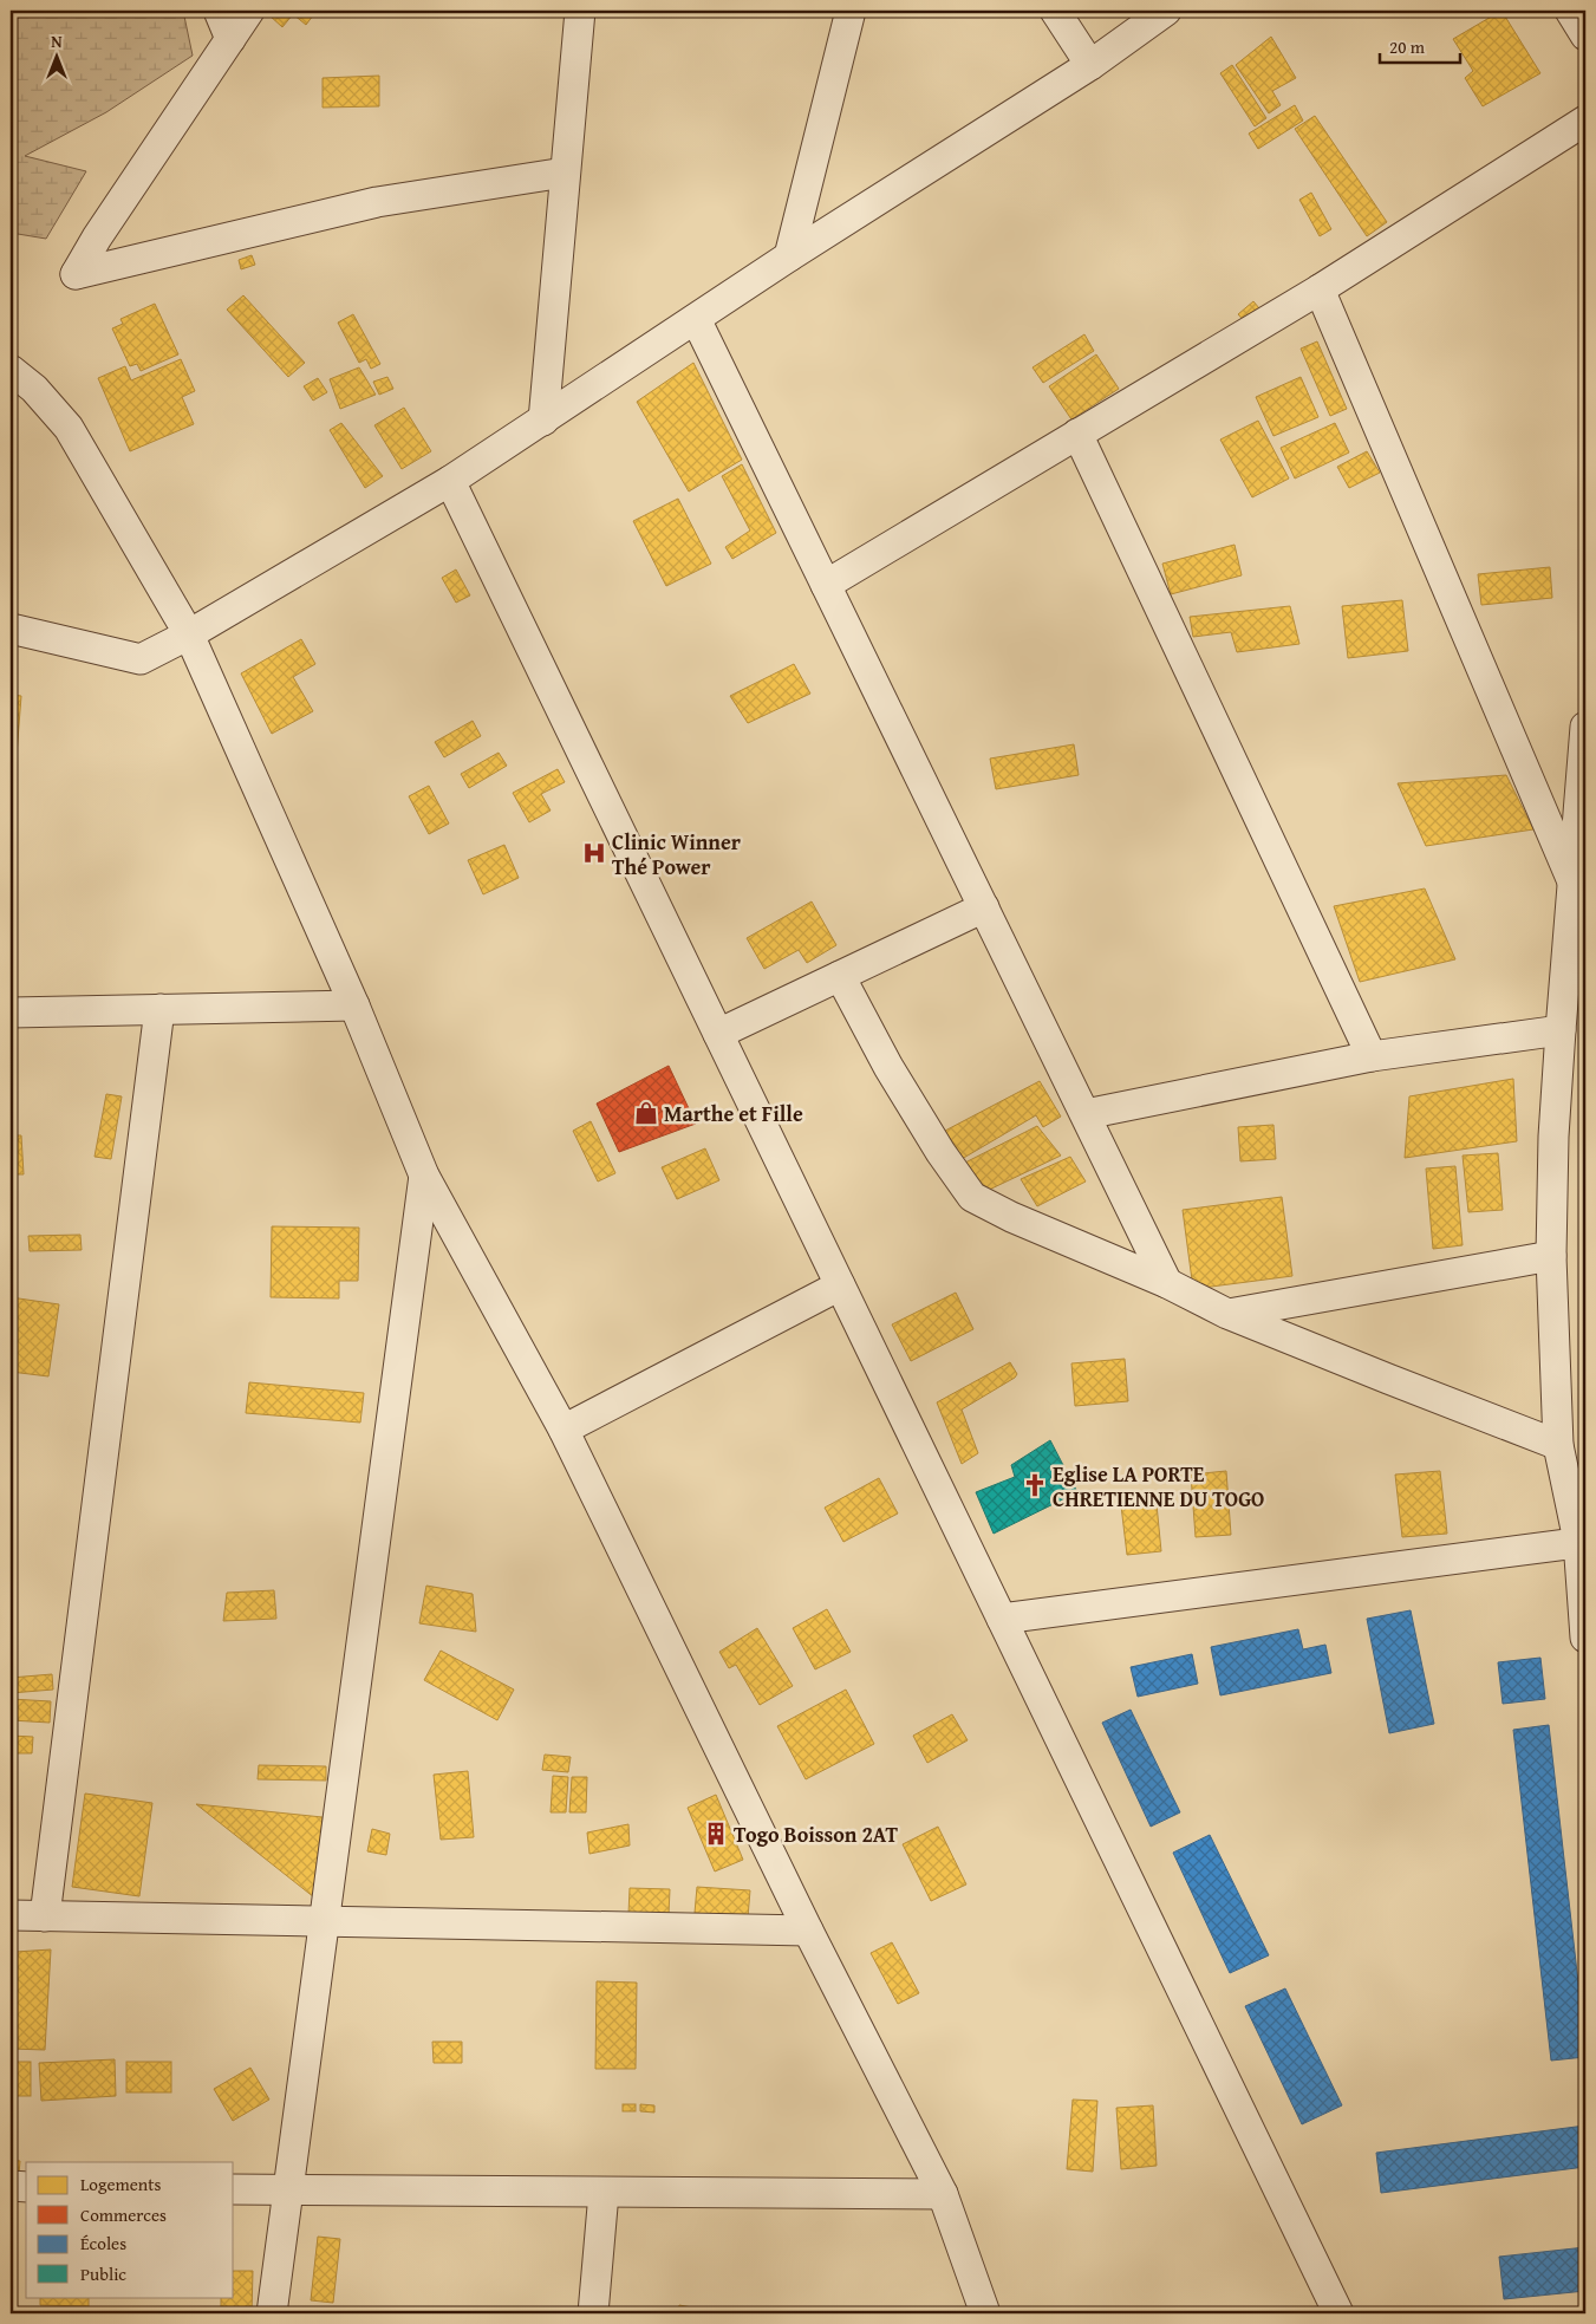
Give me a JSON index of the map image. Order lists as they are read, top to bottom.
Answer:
{
  "places": {
    "hospital": ["Clinic Winner Thé Power"],
    "shop": ["Marthe et Fille"],
    "church": ["Eglise LA PORTE CHRETIENNE DU TOGO"],
    "building": ["Togo Boisson 2AT"]
  },
  "legend": [
    "Logements",
    "Commerces",
    "Écoles",
    "Public"
  ],
  "scale_bar": "20 m",
  "north": "top"
}
